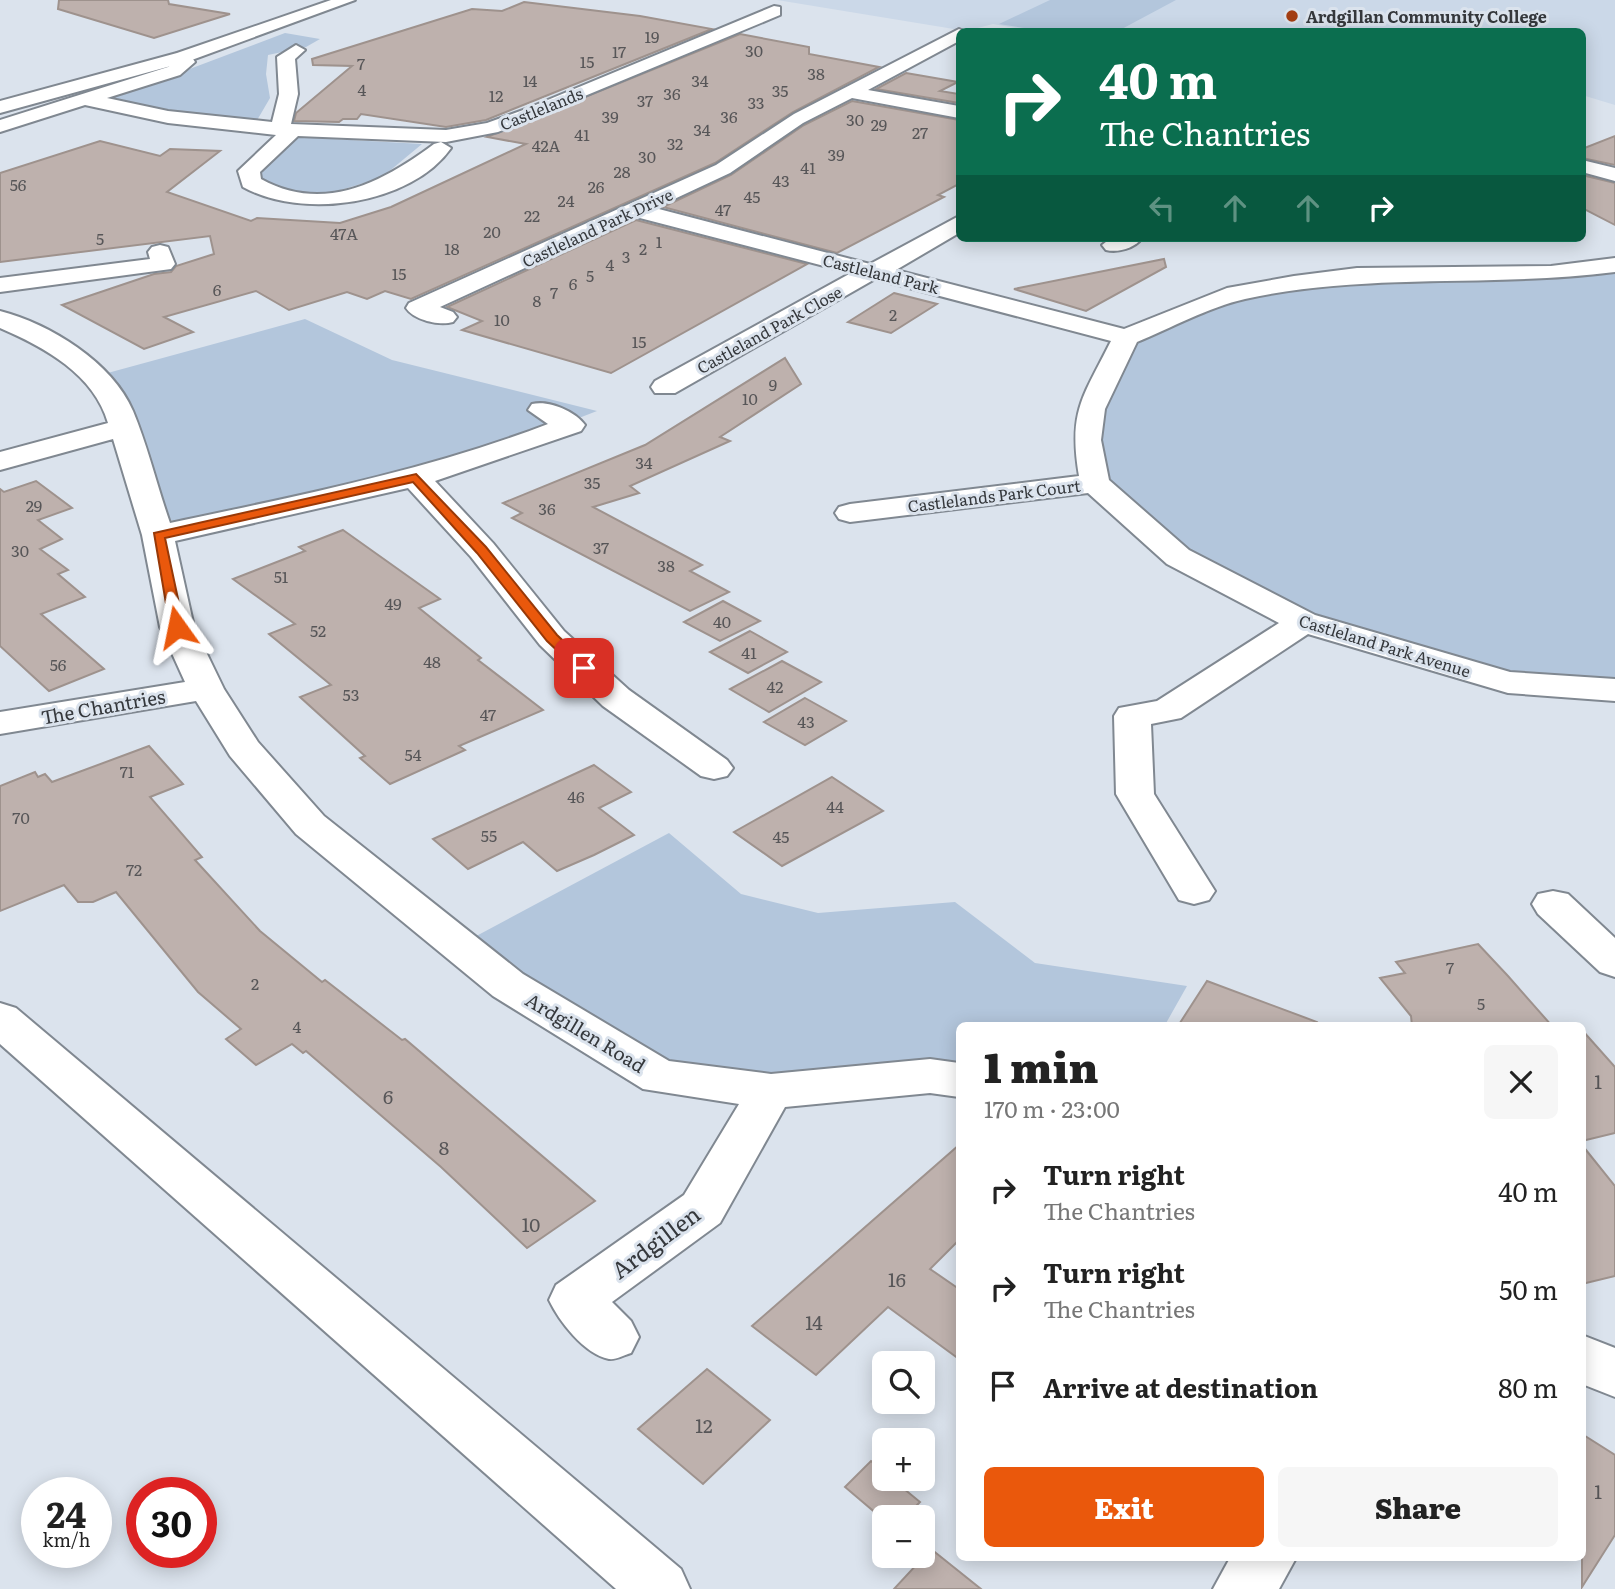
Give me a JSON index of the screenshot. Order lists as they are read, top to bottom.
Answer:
{
  "streets": {
    "street": [
      "Castlelands",
      "Castleland Park Drive",
      "Castleland Park",
      "Castleland Park Close",
      "Castlelands Park Court",
      "Castleland Park Avenue",
      "The Chantries",
      "Ardgillen Road",
      "Ardgillen"
    ]
  },
  "crossings": [
    ["Castleland Park Drive", "Castleland Park"],
    ["Castleland Park", "Castleland Park Close"],
    ["Castlelands Park Court", "Castleland Park Avenue"],
    ["The Chantries", "Ardgillen Road"],
    ["Ardgillen Road", "Ardgillen"]
  ],
  "places": ["Ardgillan Community College"],
  "house_numbers": [
    "19",
    "30",
    "17",
    "15",
    "7",
    "38",
    "14",
    "34",
    "4",
    "35",
    "36",
    "12",
    "37",
    "33",
    "39",
    "36",
    "30",
    "29",
    "34",
    "27",
    "41",
    "32",
    "42A",
    "39",
    "30",
    "41",
    "28",
    "43",
    "56",
    "26",
    "45",
    "24",
    "47",
    "22",
    "20",
    "47A",
    "5",
    "1",
    "18",
    "2",
    "3",
    "4",
    "15",
    "5",
    "6",
    "6",
    "7",
    "8",
    "2",
    "10",
    "15",
    "9",
    "10",
    "34",
    "35",
    "29",
    "36",
    "37",
    "30",
    "38",
    "51",
    "49",
    "40",
    "52",
    "41",
    "48",
    "56",
    "42",
    "53",
    "47",
    "43",
    "54",
    "71",
    "46",
    "44",
    "70",
    "55",
    "45",
    "72",
    "7",
    "2",
    "5",
    "4",
    "1",
    "6",
    "8",
    "10",
    "16",
    "14",
    "12",
    "1"
  ],
  "page": {
    "turn": ["40 m", "The Chantries"],
    "heading": ["1 min", "170 m · 23:00"],
    "list": [
      {
        "name": "Turn right",
        "note": "The Chantries",
        "value": "40 m"
      },
      {
        "name": "Turn right",
        "note": "The Chantries",
        "value": "50 m"
      },
      {
        "name": "Arrive at destination",
        "value": "80 m"
      }
    ],
    "map_buttons": ["+", "−"],
    "buttons": ["Exit", "Share"],
    "speed": "24 km/h",
    "limit": "30"
  }
}
